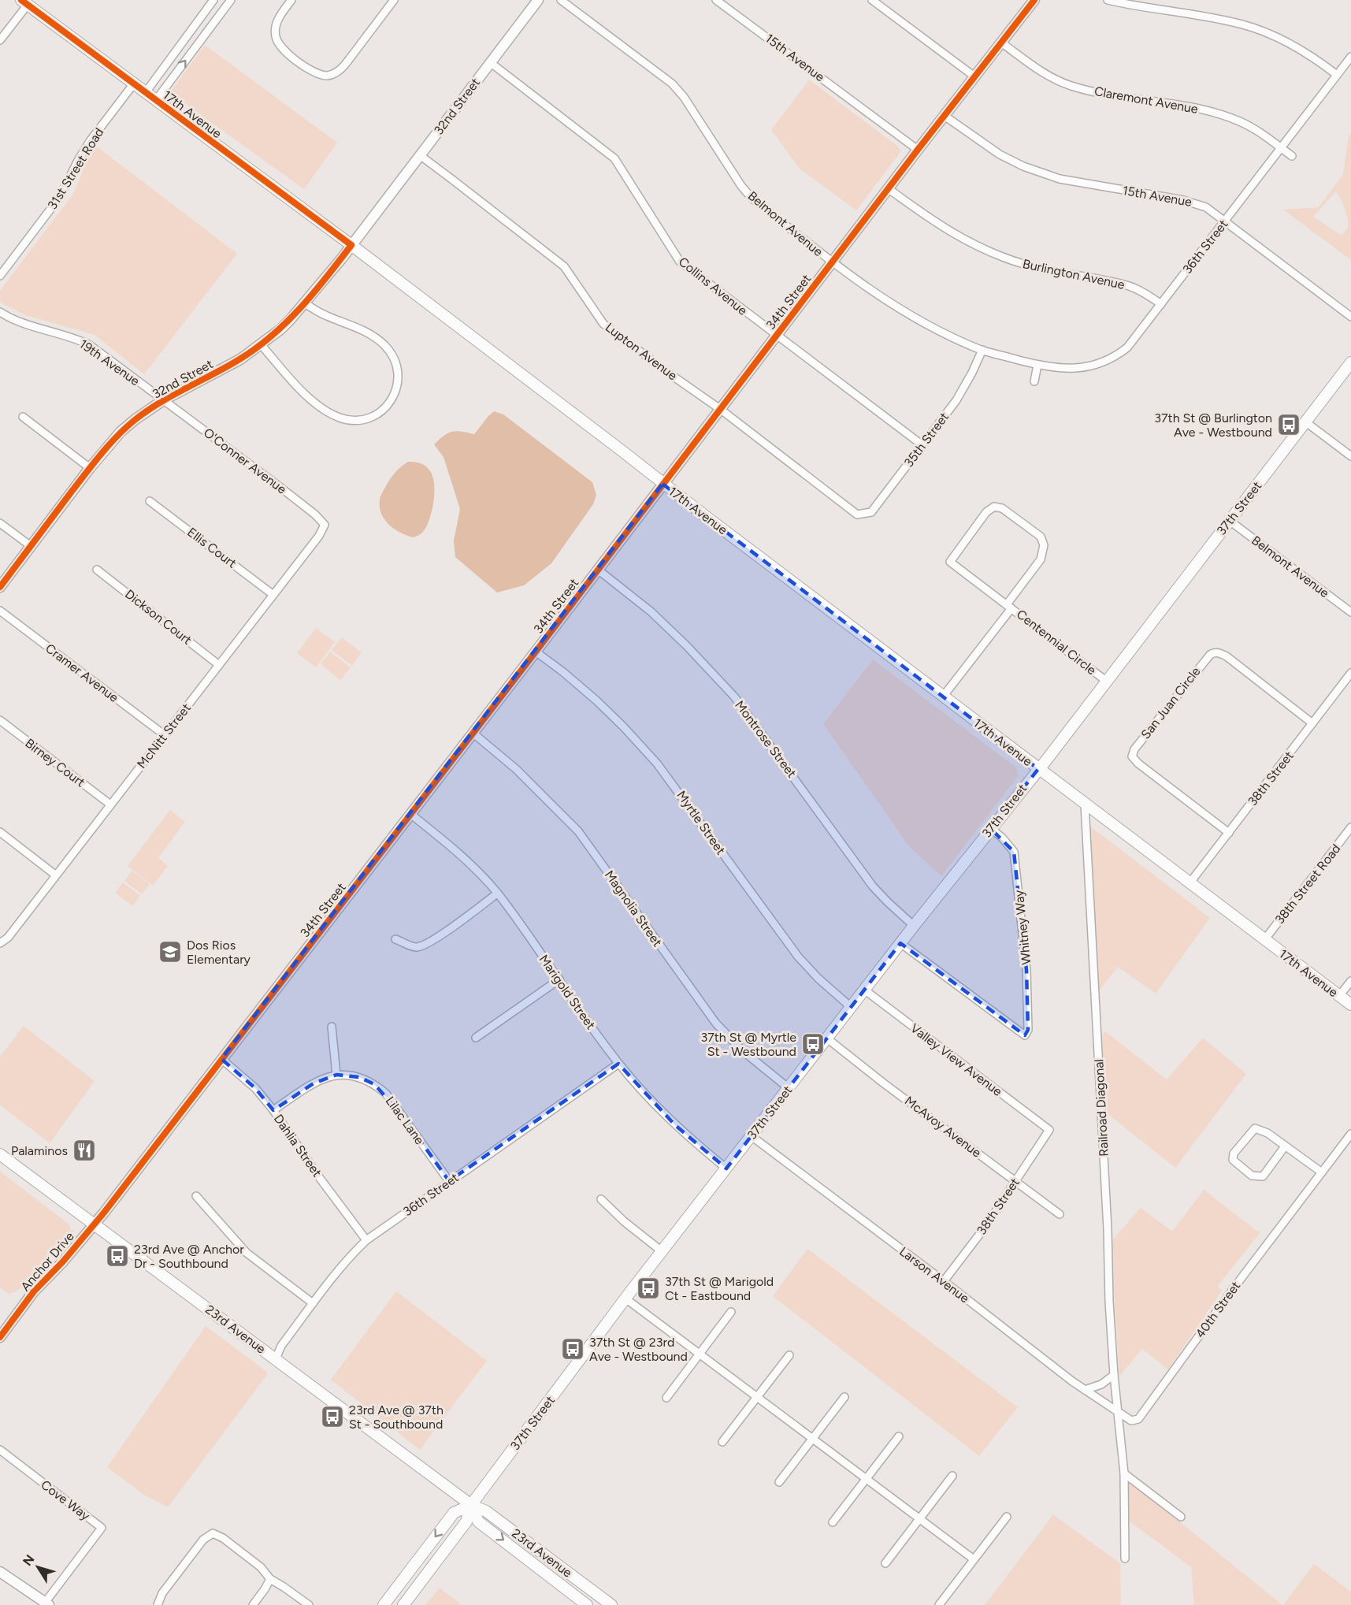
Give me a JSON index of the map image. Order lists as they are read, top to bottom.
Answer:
{
  "streets": {
    "main road": ["17th Avenue", "37th Street", "23rd Avenue"],
    "street": [
      "15th Avenue",
      "Claremont Avenue",
      "32nd Street",
      "31st Street Road",
      "Belmont Avenue",
      "36th Street",
      "Burlington Avenue",
      "Collins Avenue",
      "34th Street",
      "Lupton Avenue",
      "19th Avenue",
      "35th Street",
      "O'Conner Avenue",
      "Ellis Court",
      "Dickson Court",
      "Centennial Circle",
      "Cramer Avenue",
      "San Juan Circle",
      "McNitt Street",
      "Montrose Street",
      "Birney Court",
      "38th Street",
      "Myrtle Street",
      "38th Street Road",
      "Magnolia Street",
      "Whitney Way",
      "Marigold Street",
      "Valley View Avenue",
      "Railroad Diagonal",
      "Lilac Lane",
      "McAvoy Avenue",
      "Dahlia Street",
      "Anchor Drive",
      "Larson Avenue",
      "40th Street",
      "Cove Way"
    ]
  },
  "crossings": [
    ["15th Avenue", "36th Street"],
    ["15th Avenue", "34th Street"],
    ["Claremont Avenue", "36th Street"],
    ["Claremont Avenue", "34th Street"],
    ["32nd Street", "17th Avenue"],
    ["32nd Street", "Collins Avenue"],
    ["32nd Street", "Lupton Avenue"],
    ["32nd Street", "19th Avenue"],
    ["32nd Street", "O'Conner Avenue"],
    ["17th Avenue", "31st Street Road"],
    ["17th Avenue", "34th Street"],
    ["17th Avenue", "37th Street"],
    ["17th Avenue", "38th Street"],
    ["17th Avenue", "38th Street Road"],
    ["17th Avenue", "Railroad Diagonal"],
    ["Belmont Avenue", "36th Street"],
    ["Belmont Avenue", "34th Street"],
    ["Belmont Avenue", "35th Street"],
    ["Belmont Avenue", "37th Street"],
    ["36th Street", "Burlington Avenue"],
    ["36th Street", "Marigold Street"],
    ["36th Street", "Lilac Lane"],
    ["36th Street", "Dahlia Street"],
    ["36th Street", "23rd Avenue"],
    ["Burlington Avenue", "34th Street"],
    ["Collins Avenue", "34th Street"],
    ["Collins Avenue", "35th Street"],
    ["34th Street", "Lupton Avenue"],
    ["34th Street", "Montrose Street"],
    ["34th Street", "Myrtle Street"],
    ["34th Street", "Magnolia Street"],
    ["34th Street", "Marigold Street"],
    ["34th Street", "Dahlia Street"],
    ["34th Street", "Anchor Drive"],
    ["34th Street", "23rd Avenue"],
    ["Lupton Avenue", "35th Street"],
    ["19th Avenue", "O'Conner Avenue"],
    ["O'Conner Avenue", "McNitt Street"],
    ["37th Street", "Centennial Circle"],
    ["37th Street", "Montrose Street"],
    ["37th Street", "Myrtle Street"],
    ["37th Street", "Magnolia Street"],
    ["37th Street", "Whitney Way"],
    ["37th Street", "Marigold Street"],
    ["37th Street", "Valley View Avenue"],
    ["37th Street", "McAvoy Avenue"],
    ["37th Street", "Larson Avenue"],
    ["37th Street", "23rd Avenue"],
    ["Ellis Court", "McNitt Street"],
    ["Dickson Court", "McNitt Street"],
    ["Cramer Avenue", "McNitt Street"],
    ["San Juan Circle", "38th Street"],
    ["McNitt Street", "Birney Court"],
    ["38th Street", "Valley View Avenue"],
    ["38th Street", "McAvoy Avenue"],
    ["38th Street", "Larson Avenue"],
    ["Railroad Diagonal", "Larson Avenue"],
    ["Railroad Diagonal", "40th Street"],
    ["Lilac Lane", "Dahlia Street"],
    ["Anchor Drive", "23rd Avenue"],
    ["Larson Avenue", "40th Street"]
  ],
  "places": {
    "bus stop": [
      "37th St @ Burlington Ave - Westbound",
      "37th St @ Myrtle St - Westbound",
      "23rd Ave @ Anchor Dr - Southbound",
      "37th St @ Marigold Ct - Eastbound",
      "37th St @ 23rd Ave - Westbound",
      "23rd Ave @ 37th St - Southbound"
    ],
    "school or university": ["Dos Rios Elementary"],
    "restaurant": ["Palaminos"]
  },
  "north": "top left"
}
